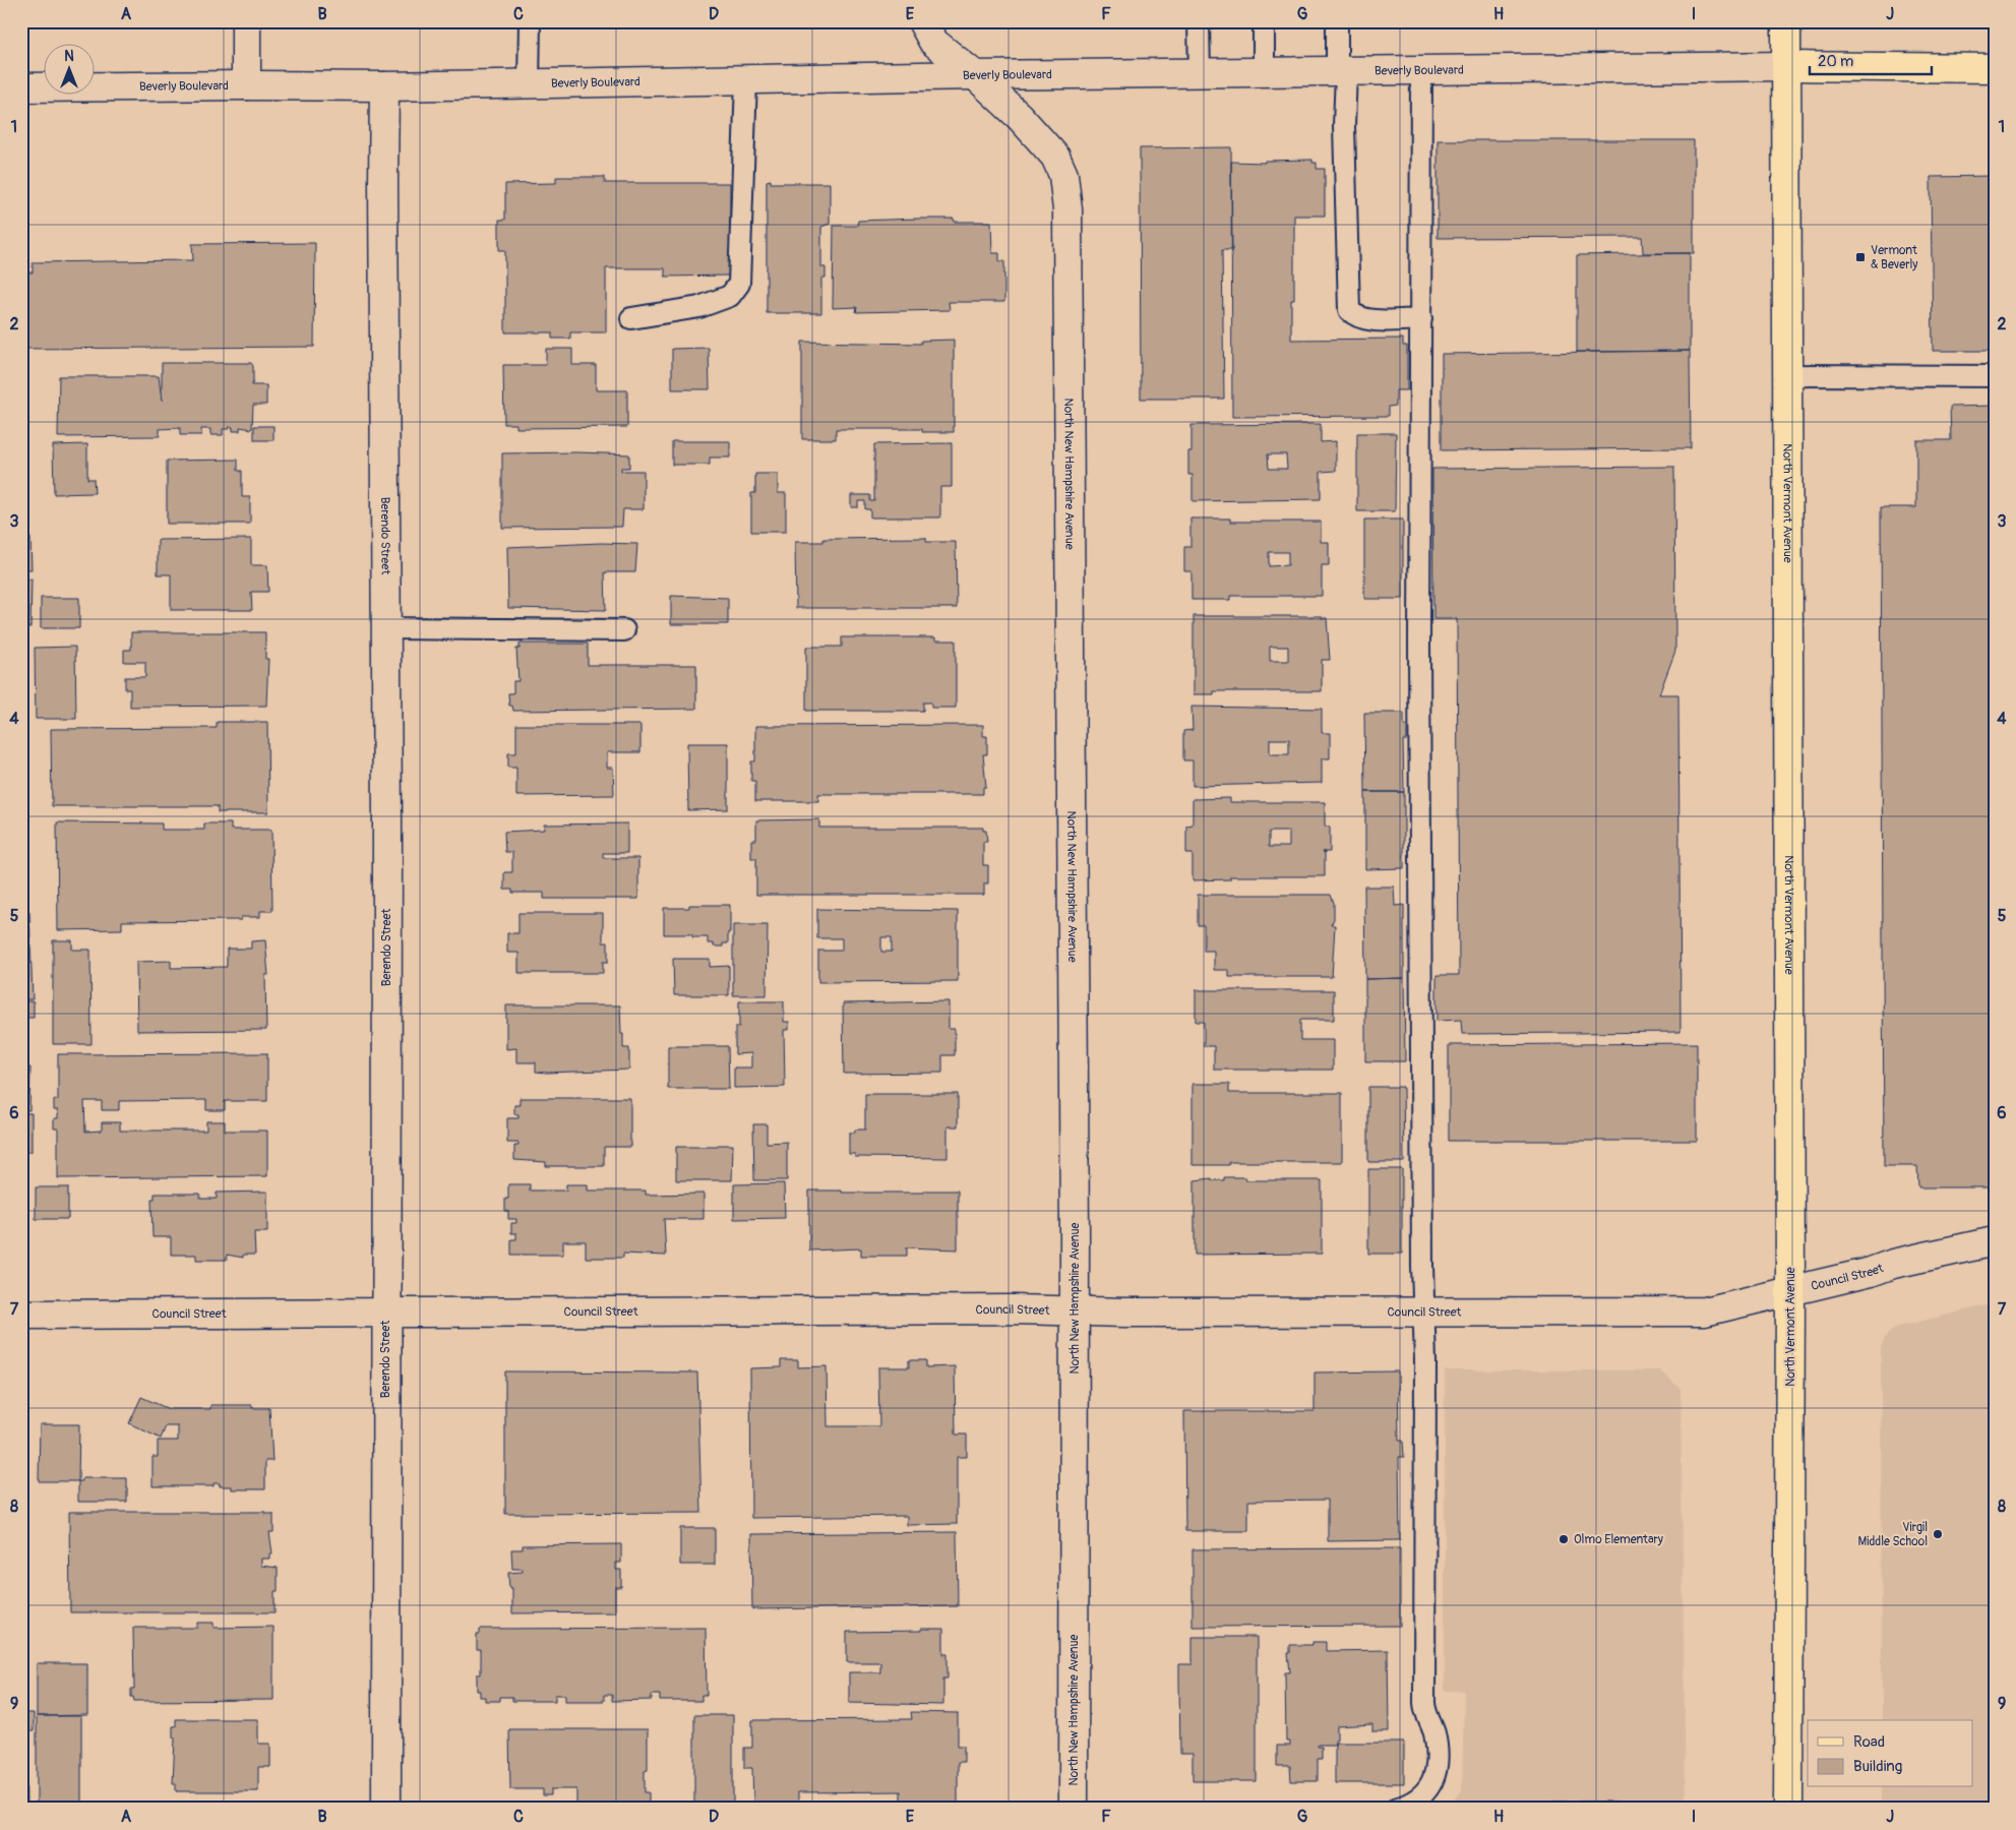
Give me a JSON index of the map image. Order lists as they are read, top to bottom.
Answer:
{
  "streets": {
    "main road": ["Beverly Boulevard", "North Vermont Avenue"],
    "street": ["North New Hampshire Avenue", "Berendo Street", "Council Street"]
  },
  "crossings": [
    ["Beverly Boulevard", "North New Hampshire Avenue"],
    ["Beverly Boulevard", "North Vermont Avenue"],
    ["Beverly Boulevard", "Berendo Street"],
    ["North New Hampshire Avenue", "Council Street"],
    ["North Vermont Avenue", "Council Street"],
    ["Berendo Street", "Council Street"]
  ],
  "places": {
    "transit": ["Vermont & Beverly"],
    "other": ["Virgil Middle School", "Olmo Elementary"]
  },
  "legend": ["Road", "Building"],
  "scale_bar": "20 m",
  "north": "top",
  "grid": {
    "columns": [
      "A",
      "B",
      "C",
      "D",
      "E",
      "F",
      "G",
      "H",
      "I",
      "J"
    ],
    "rows": [
      "1",
      "2",
      "3",
      "4",
      "5",
      "6",
      "7",
      "8",
      "9"
    ]
  }
}
